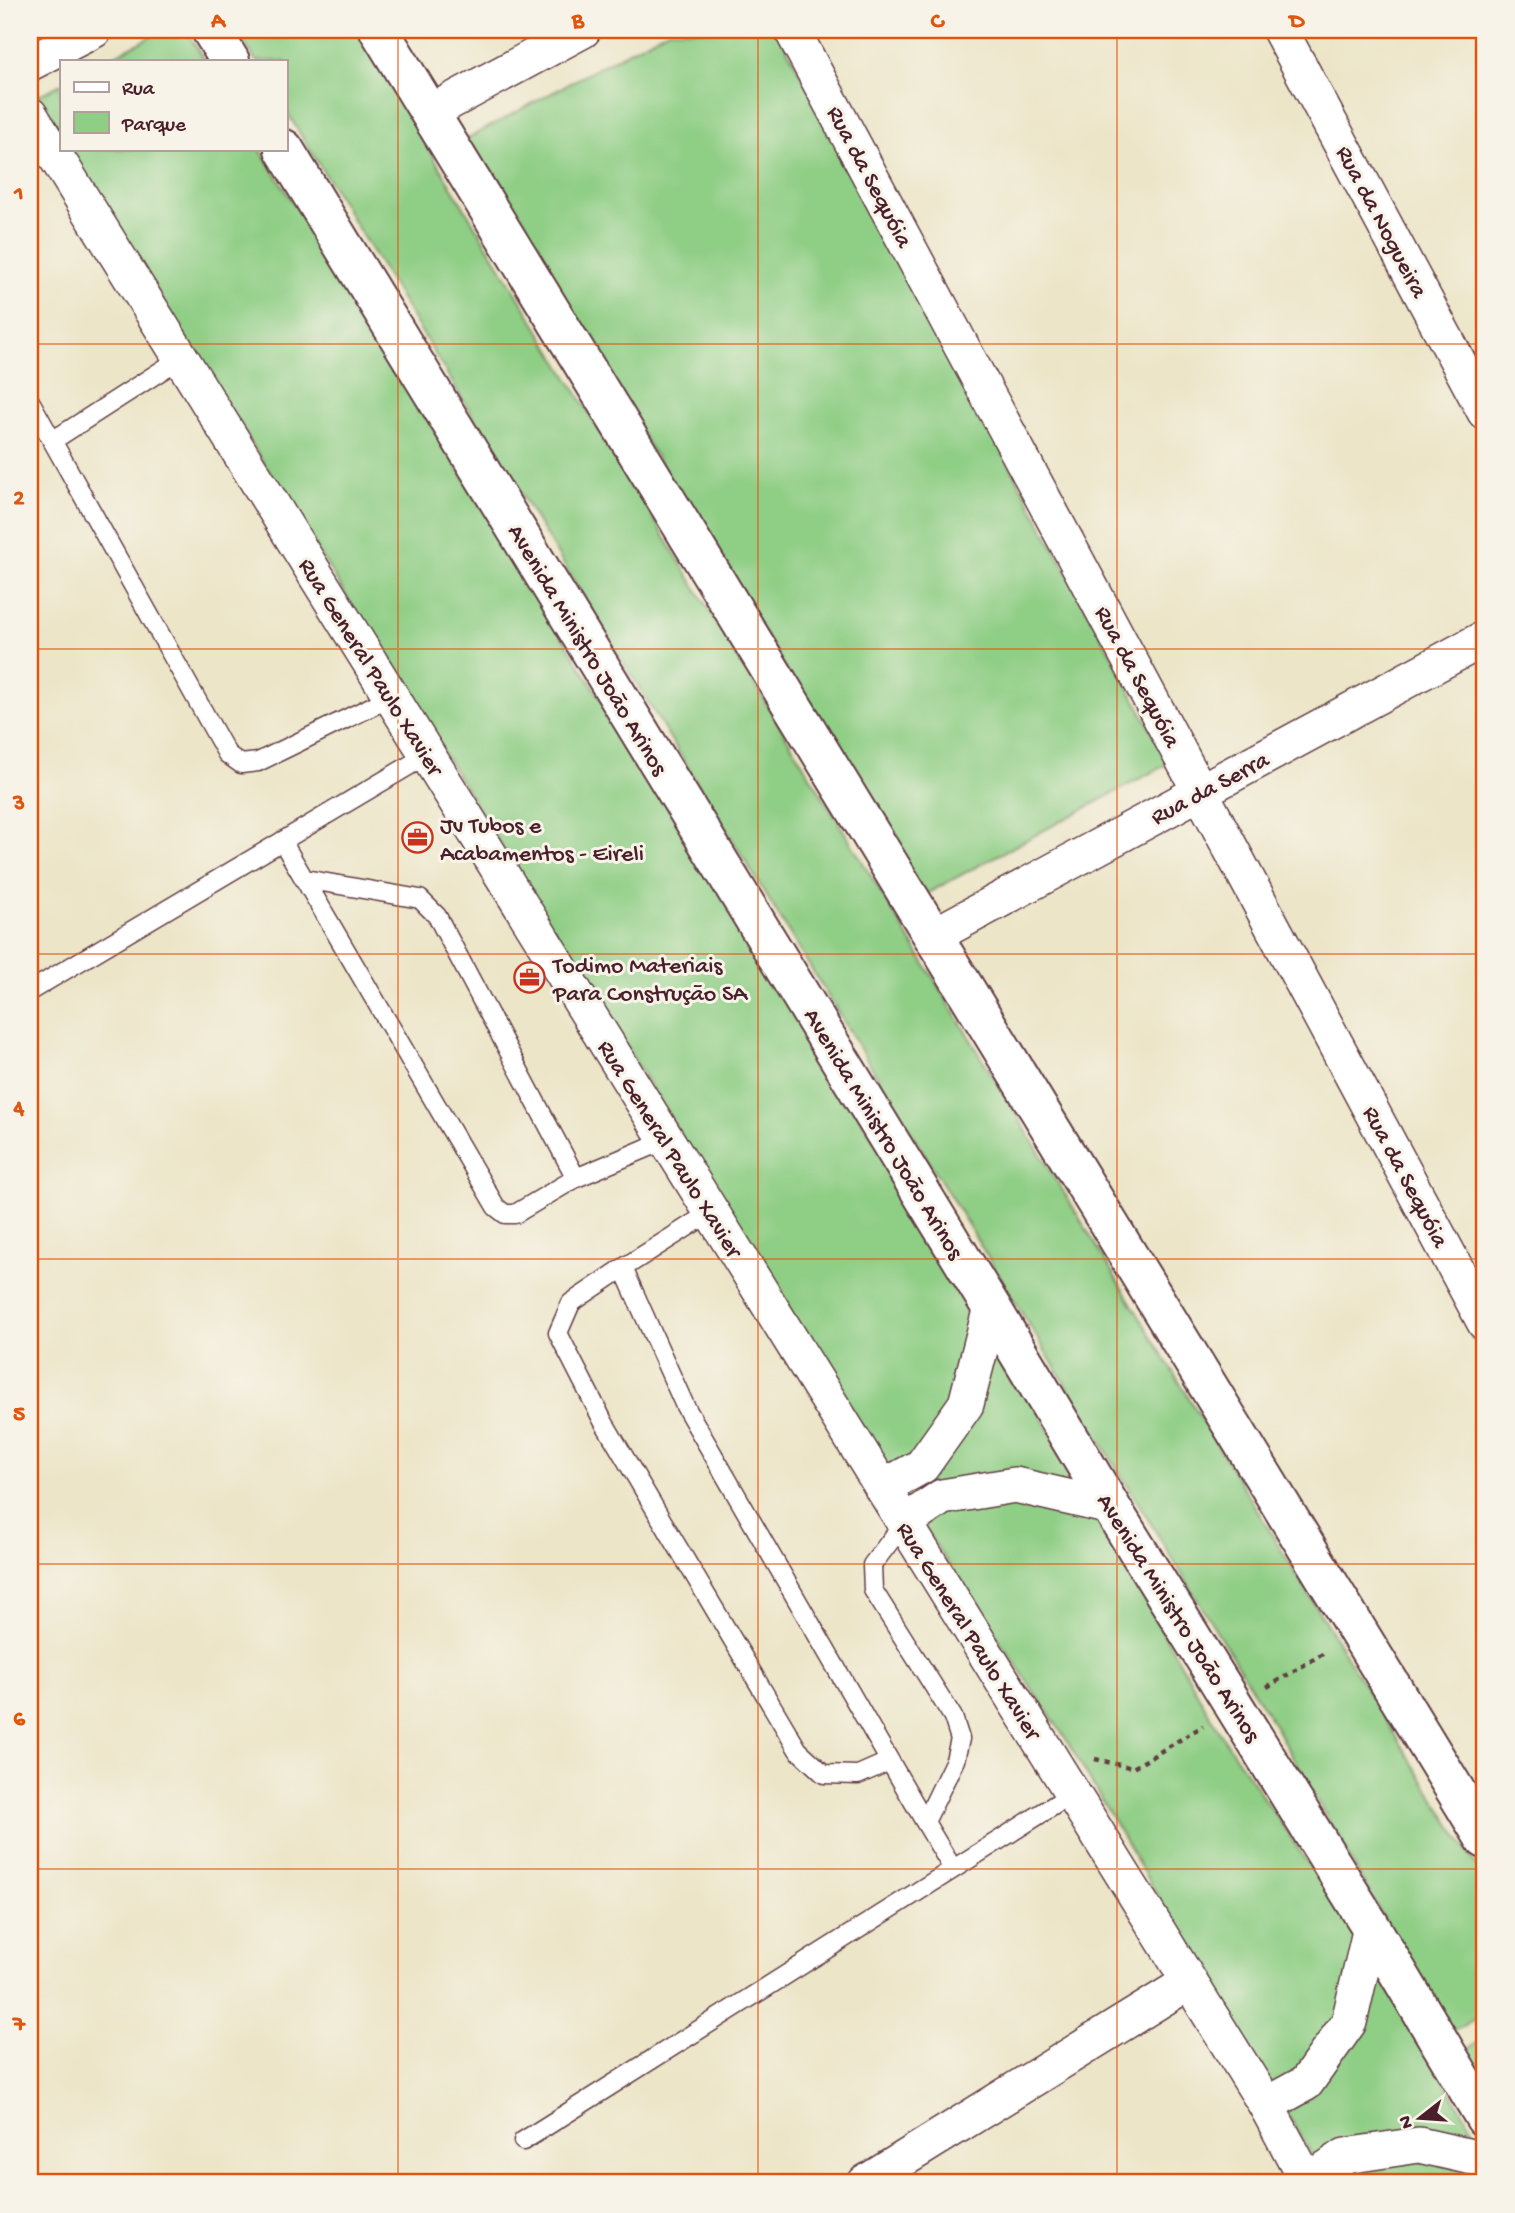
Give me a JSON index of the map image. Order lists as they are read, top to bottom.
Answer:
{
  "streets": {
    "main road": ["Avenida Ministro João Arinos"],
    "street": [
      "Rua da Sequóia",
      "Rua da Nogueira",
      "Rua General Paulo Xavier",
      "Rua da Serra"
    ]
  },
  "crossings": [
    ["Rua da Sequóia", "Rua da Serra"]
  ],
  "places": {
    "office": ["Jv Tubos e Acabamentos - Eireli", "Todimo Materiais Para Construção SA"]
  },
  "legend": ["Rua", "Parque"],
  "north": "left",
  "grid": {
    "columns": [
      "A",
      "B",
      "C",
      "D"
    ],
    "rows": [
      "1",
      "2",
      "3",
      "4",
      "5",
      "6",
      "7"
    ]
  }
}
